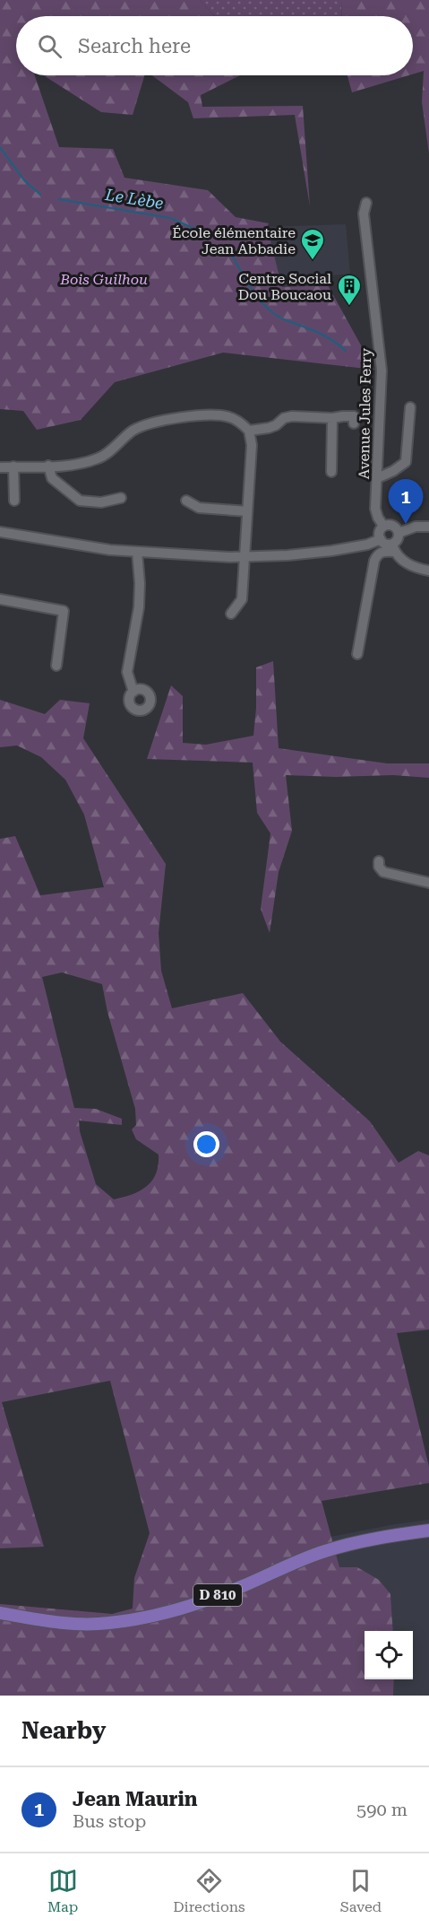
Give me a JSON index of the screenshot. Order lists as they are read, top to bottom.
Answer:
{
  "streets": {
    "main road": ["D 810"],
    "street": ["Avenue Jules Ferry"]
  },
  "water": ["Le Lèbe"],
  "parks": ["Bois Guilhou"],
  "places": {
    "school or university": ["École élémentaire Jean Abbadie"],
    "building": ["Centre Social Dou Boucaou"]
  },
  "page": {
    "search": "Search here",
    "pins": "1",
    "heading": "Nearby",
    "list": [
      {
        "mark": "1",
        "name": "Jean Maurin",
        "note": "Bus stop",
        "value": "590 m"
      }
    ],
    "nav": ["Map", "Directions", "Saved"]
  }
}
